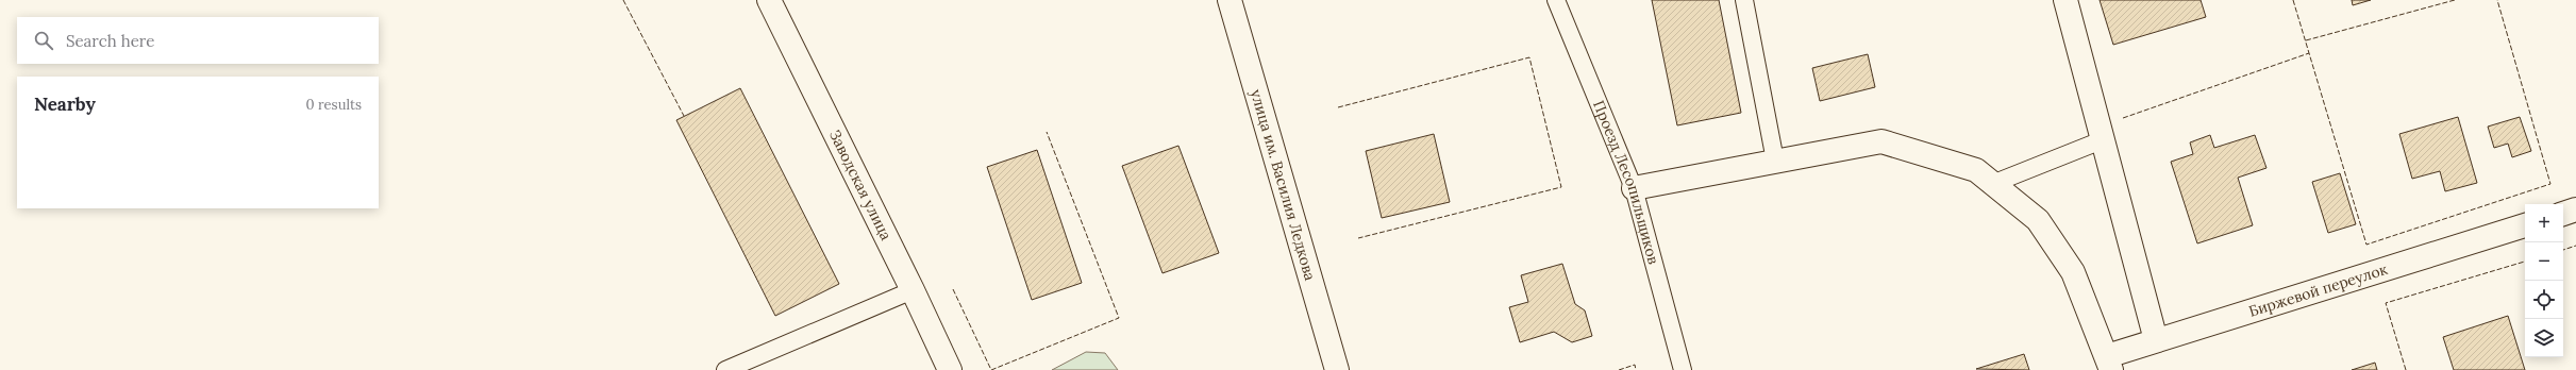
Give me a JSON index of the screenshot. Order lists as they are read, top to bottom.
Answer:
{
  "streets": {
    "street": ["Заводская улица", "улица им. Василия Ледкова", "Биржевой переулок"],
    "lane": ["Проезд Лесопильщиков"]
  },
  "page": {
    "search": "Search here",
    "heading": ["Nearby", "0 results"],
    "map_buttons": ["+", "−"]
  }
}
